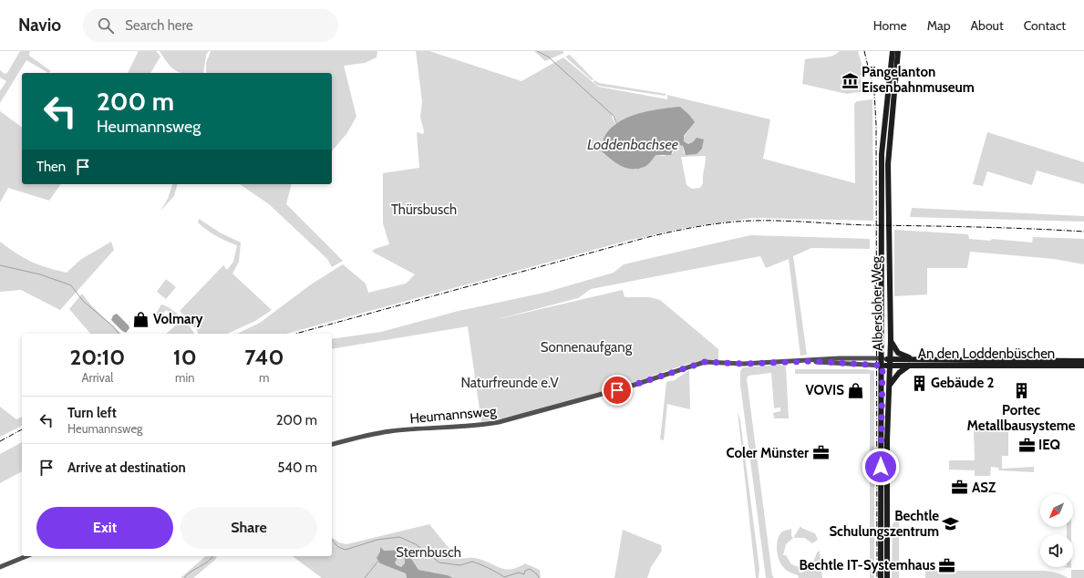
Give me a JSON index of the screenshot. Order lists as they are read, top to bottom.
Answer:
{
  "streets": {
    "main road": ["Albersloher Weg", "An den Loddenbüschen"],
    "street": ["Heumannsweg"]
  },
  "crossings": [
    ["Albersloher Weg", "An den Loddenbüschen"],
    ["Albersloher Weg", "Heumannsweg"],
    ["An den Loddenbüschen", "Heumannsweg"]
  ],
  "water": ["Loddenbachsee"],
  "parks": [
    "Thürsbusch",
    "Sonnenaufgang",
    "Naturfreunde e.V",
    "Sternbusch"
  ],
  "places": {
    "museum": ["Pängelanton Eisenbahnmuseum"],
    "shop": ["Volmary", "VOVIS"],
    "building": ["Gebäude 2", "Portec Metallbausysteme"],
    "office": [
      "IEQ",
      "Coler Münster",
      "ASZ",
      "Bechtle IT-Systemhaus"
    ],
    "school or university": ["Bechtle Schulungszentrum"]
  },
  "north": "bottom left",
  "page": {
    "header": "Navio",
    "search": "Search here",
    "nav": [
      "Home",
      "Map",
      "About",
      "Contact"
    ],
    "turn": ["200 m", "Heumannsweg"],
    "then": "Then",
    "eta": [
      "20:10",
      "Arrival",
      "10",
      "min",
      "740",
      "m"
    ],
    "list": [
      {
        "name": "Turn left",
        "note": "Heumannsweg",
        "value": "200 m"
      },
      {
        "name": "Arrive at destination",
        "value": "540 m"
      }
    ],
    "buttons": ["Exit", "Share"]
  }
}
